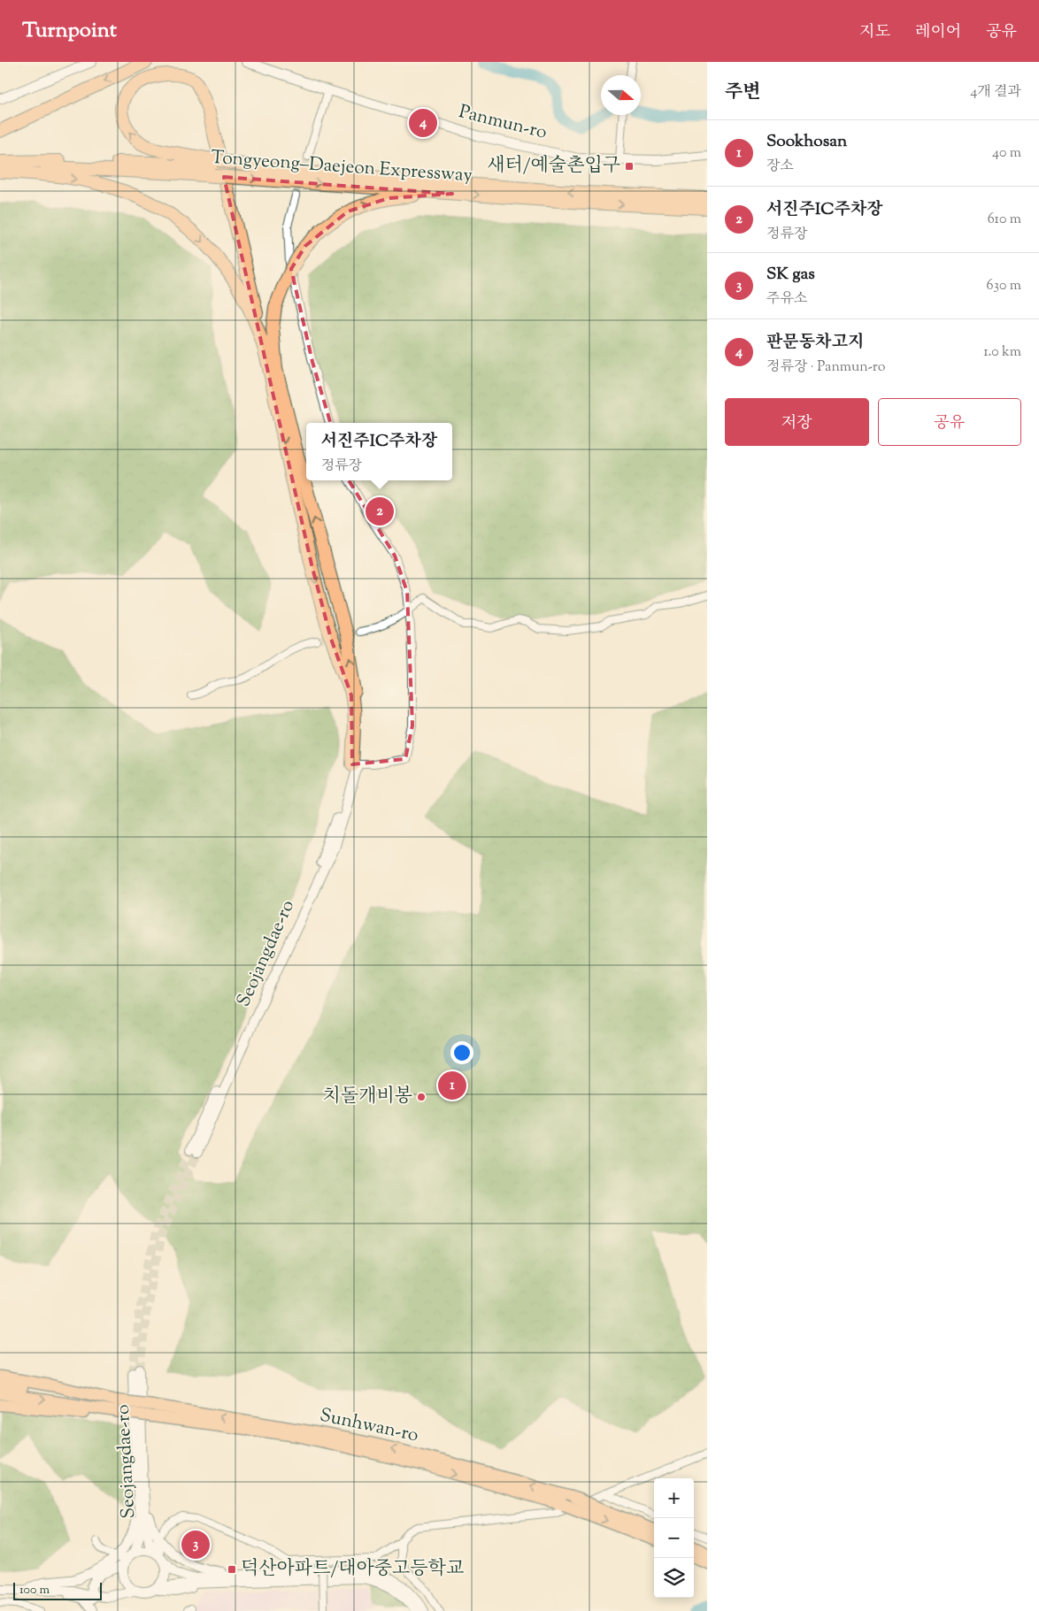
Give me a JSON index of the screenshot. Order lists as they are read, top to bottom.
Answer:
{
  "streets": {
    "highway": ["Tongyeong–Daejeon Expressway", "Sunhwan-ro"],
    "street": ["Panmun-ro", "Seojangdae-ro"]
  },
  "places": {
    "transit": ["새터/예술촌입구", "덕산아파트/대아중고등학교"],
    "other": ["치돌개비봉"]
  },
  "scale_bar": "100 m",
  "north": "right",
  "page": {
    "header": "Turnpoint",
    "nav": ["지도", "레이어", "공유"],
    "heading": ["주변", "4개 결과"],
    "pins": [
      "4",
      "2",
      "1",
      "3"
    ],
    "list": [
      {
        "mark": "1",
        "name": "Sookhosan",
        "note": "장소",
        "value": "40 m"
      },
      {
        "mark": "2",
        "name": "서진주IC주차장",
        "note": "정류장",
        "value": "610 m"
      },
      {
        "mark": "3",
        "name": "SK gas",
        "note": "주유소",
        "value": "630 m"
      },
      {
        "mark": "4",
        "name": "판문동차고지",
        "note": "정류장 · Panmun-ro",
        "value": "1.0 km"
      }
    ],
    "buttons": ["저장", "공유"],
    "popup": ["서진주IC주차장", "정류장"],
    "map_buttons": ["+", "−"],
    "scale": "100 m"
  }
}
